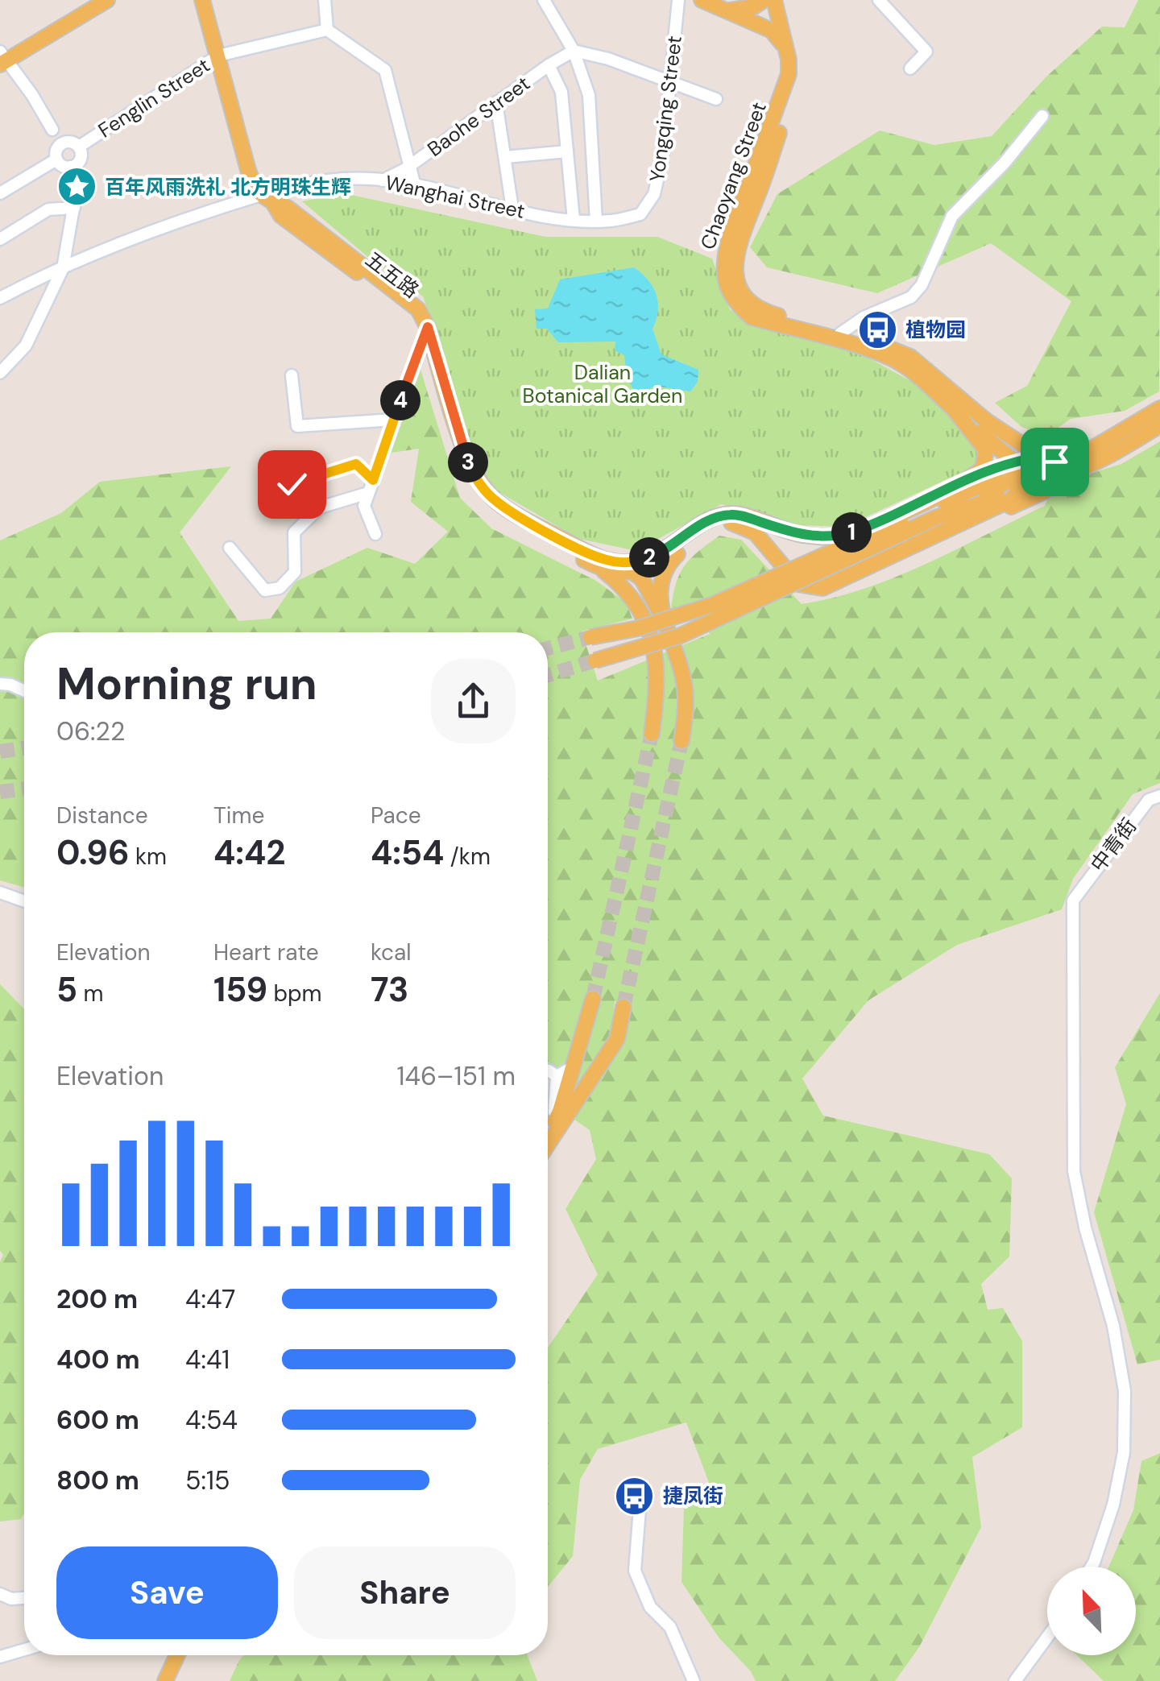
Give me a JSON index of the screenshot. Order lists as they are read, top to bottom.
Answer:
{
  "streets": {
    "main road": ["Chaoyang Street", "五五路"],
    "street": [
      "Fenglin Street",
      "Yongqing Street",
      "Baohe Street",
      "Wanghai Street",
      "中青街"
    ]
  },
  "crossings": [
    ["Yongqing Street", "Wanghai Street"],
    ["Baohe Street", "Wanghai Street"],
    ["Wanghai Street", "五五路"]
  ],
  "parks": ["Dalian Botanical Garden"],
  "places": {
    "place": ["百年风雨洗礼 北方明珠生辉"],
    "bus stop": ["植物园", "捷凤街"]
  },
  "north": "top left",
  "page": {
    "pins": [
      "4",
      "3",
      "1",
      "2"
    ],
    "heading": ["Morning run", "06:22"],
    "stats": [
      ["Distance", "0.96 km"],
      ["Time", "4:42"],
      ["Pace", "4:54 /km"],
      ["Elevation", "5 m"],
      ["Heart rate", "159 bpm"],
      ["kcal", "73"]
    ],
    "chart": ["Elevation", "146–151 m"],
    "list": [
      {
        "name": "200 m",
        "note": "4:47"
      },
      {
        "name": "400 m",
        "note": "4:41"
      },
      {
        "name": "600 m",
        "note": "4:54"
      },
      {
        "name": "800 m",
        "note": "5:15"
      }
    ],
    "buttons": ["Save", "Share"]
  }
}
